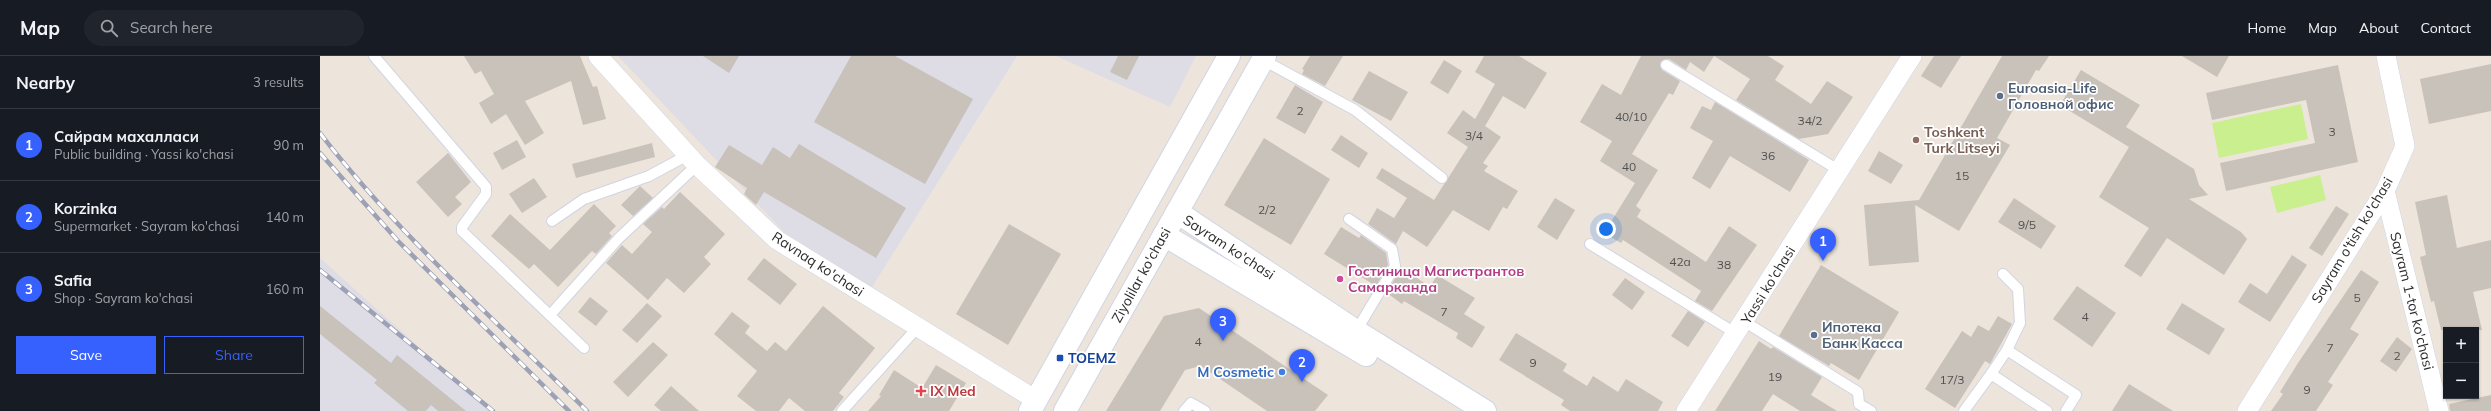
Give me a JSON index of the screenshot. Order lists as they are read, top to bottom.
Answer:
{
  "streets": {
    "main road": ["Sayram ko'chasi", "Ziyolilar ko'chasi"],
    "street": [
      "Sayram o'tish ko'chasi",
      "Ravnaq ko'chasi",
      "Yassi ko'chasi",
      "Sayram 1-tor ko'chasi"
    ]
  },
  "crossings": [
    ["Sayram o'tish ko'chasi", "Sayram 1-tor ko'chasi"],
    ["Sayram ko'chasi", "Ziyolilar ko'chasi"]
  ],
  "places": {
    "other": [
      "Euroasia-Life Головной офис",
      "Toshkent Turk Litseyi",
      "Гостиница Магистрантов Самарканда",
      "Ипотека Банк Касса",
      "M Cosmetic"
    ],
    "transit": ["TOEMZ"],
    "health": ["IX Med"]
  },
  "house_numbers": [
    "2",
    "40/10",
    "34/2",
    "3",
    "3/4",
    "36",
    "40",
    "15",
    "2/2",
    "9/5",
    "42a",
    "38",
    "5",
    "7",
    "4",
    "4",
    "7",
    "2",
    "9",
    "19",
    "17/3",
    "9"
  ],
  "page": {
    "header": "Map",
    "search": "Search here",
    "nav": [
      "Home",
      "Map",
      "About",
      "Contact"
    ],
    "heading": ["Nearby", "3 results"],
    "list": [
      {
        "mark": "1",
        "name": "Сайрам махалласи",
        "note": "Public building · Yassi ko'chasi",
        "value": "90 m"
      },
      {
        "mark": "2",
        "name": "Korzinka",
        "note": "Supermarket · Sayram ko'chasi",
        "value": "140 m"
      },
      {
        "mark": "3",
        "name": "Safia",
        "note": "Shop · Sayram ko'chasi",
        "value": "160 m"
      }
    ],
    "pins": ["1", "3", "2"],
    "buttons": ["Save", "Share"],
    "map_buttons": ["+", "−"]
  }
}
